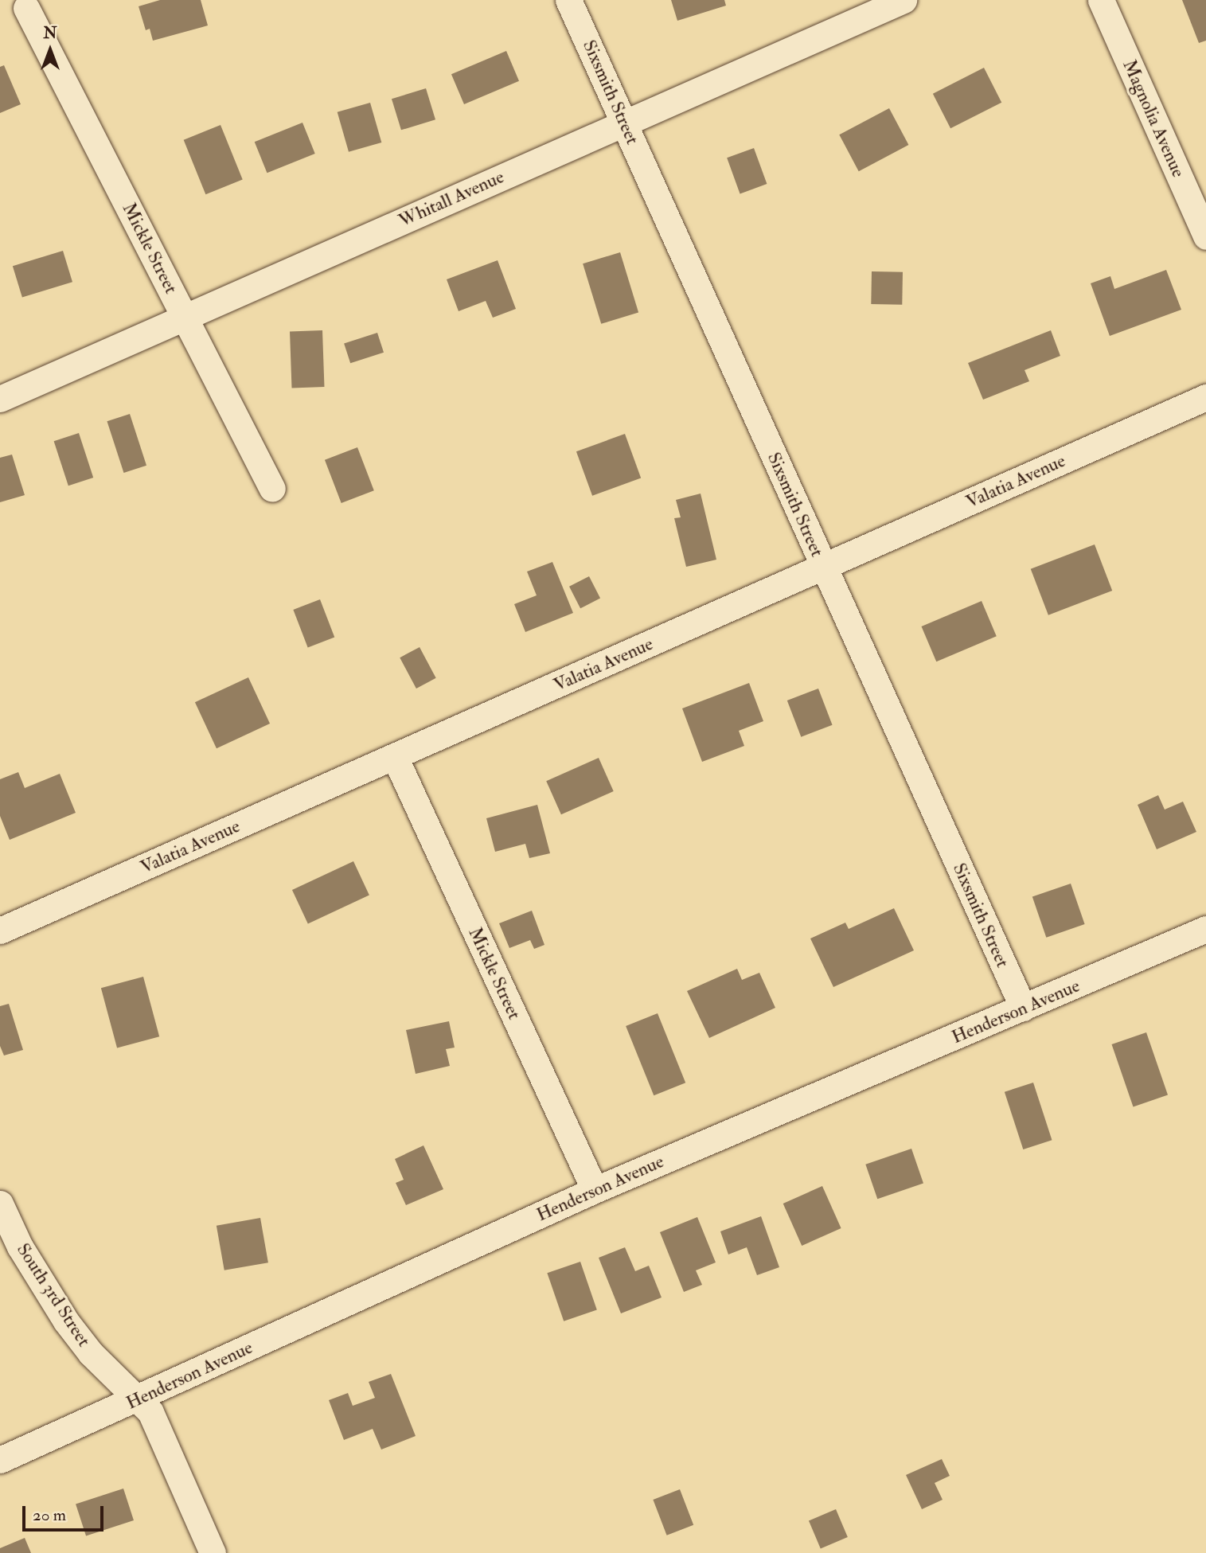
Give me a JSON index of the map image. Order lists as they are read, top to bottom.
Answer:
{
  "streets": {
    "street": [
      "Sixsmith Street",
      "Magnolia Avenue",
      "Whitall Avenue",
      "Mickle Street",
      "Valatia Avenue",
      "Henderson Avenue",
      "South 3rd Street"
    ]
  },
  "crossings": [
    ["Sixsmith Street", "Whitall Avenue"],
    ["Sixsmith Street", "Valatia Avenue"],
    ["Sixsmith Street", "Henderson Avenue"],
    ["Whitall Avenue", "Mickle Street"],
    ["Mickle Street", "Valatia Avenue"],
    ["Mickle Street", "Henderson Avenue"],
    ["Henderson Avenue", "South 3rd Street"]
  ],
  "scale_bar": "20 m",
  "north": "top"
}
